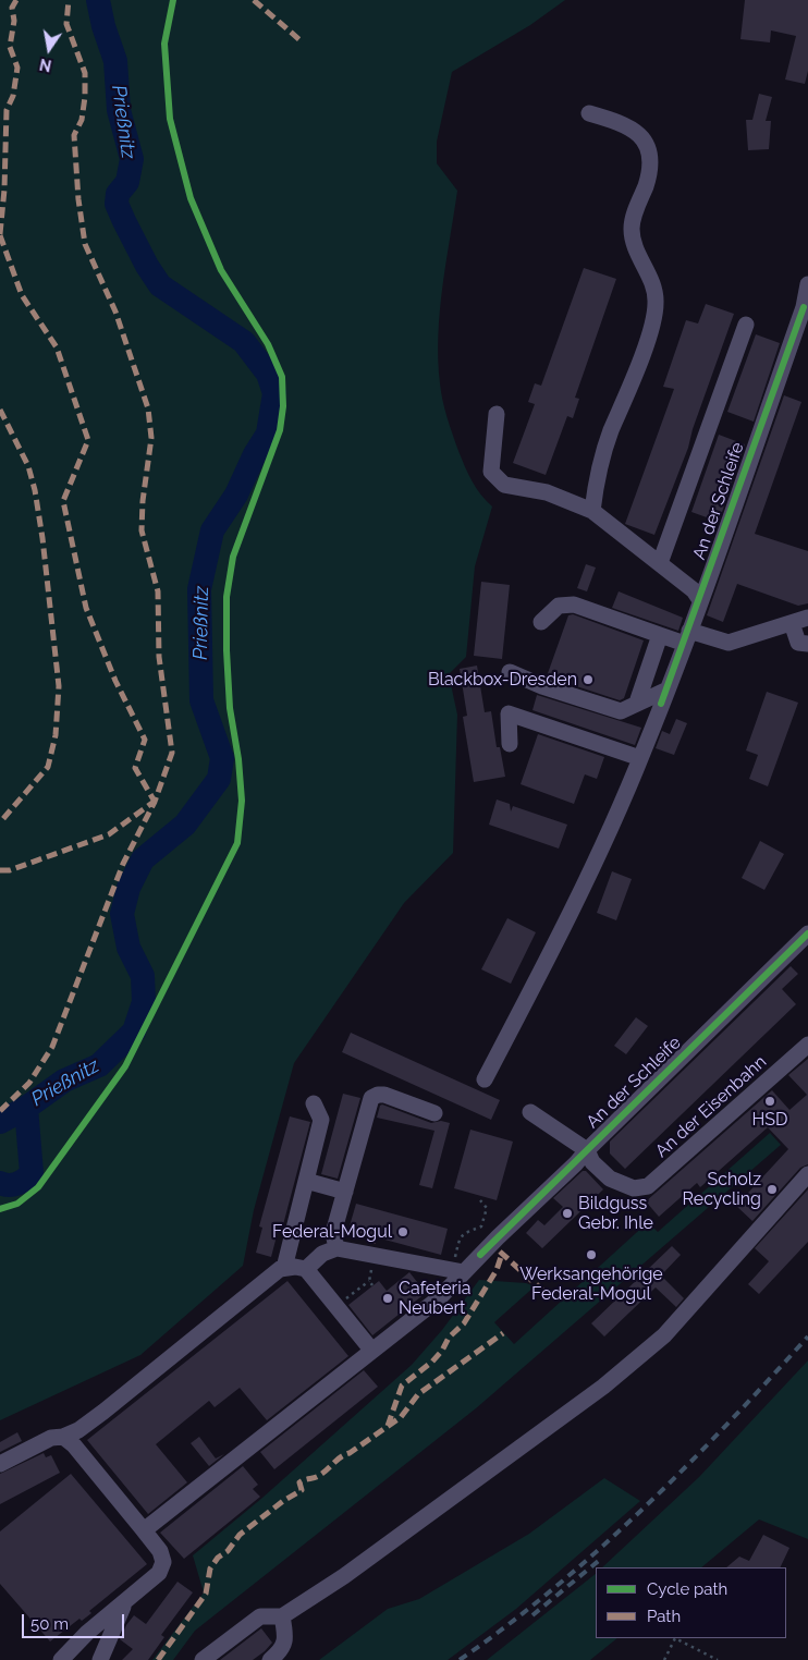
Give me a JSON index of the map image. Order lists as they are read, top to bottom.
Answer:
{
  "streets": {
    "street": ["An der Schleife", "An der Eisenbahn"]
  },
  "crossings": [
    ["An der Schleife", "An der Eisenbahn"]
  ],
  "water": ["Prießnitz"],
  "places": [
    "Blackbox-Dresden",
    "HSD",
    "Scholz Recycling",
    "Bildguss Gebr. Ihle",
    "Federal-Mogul",
    "Werksangehörige Federal-Mogul",
    "Cafeteria Neubert"
  ],
  "legend": ["Cycle path", "Path"],
  "scale_bar": "50 m",
  "north": "bottom"
}
